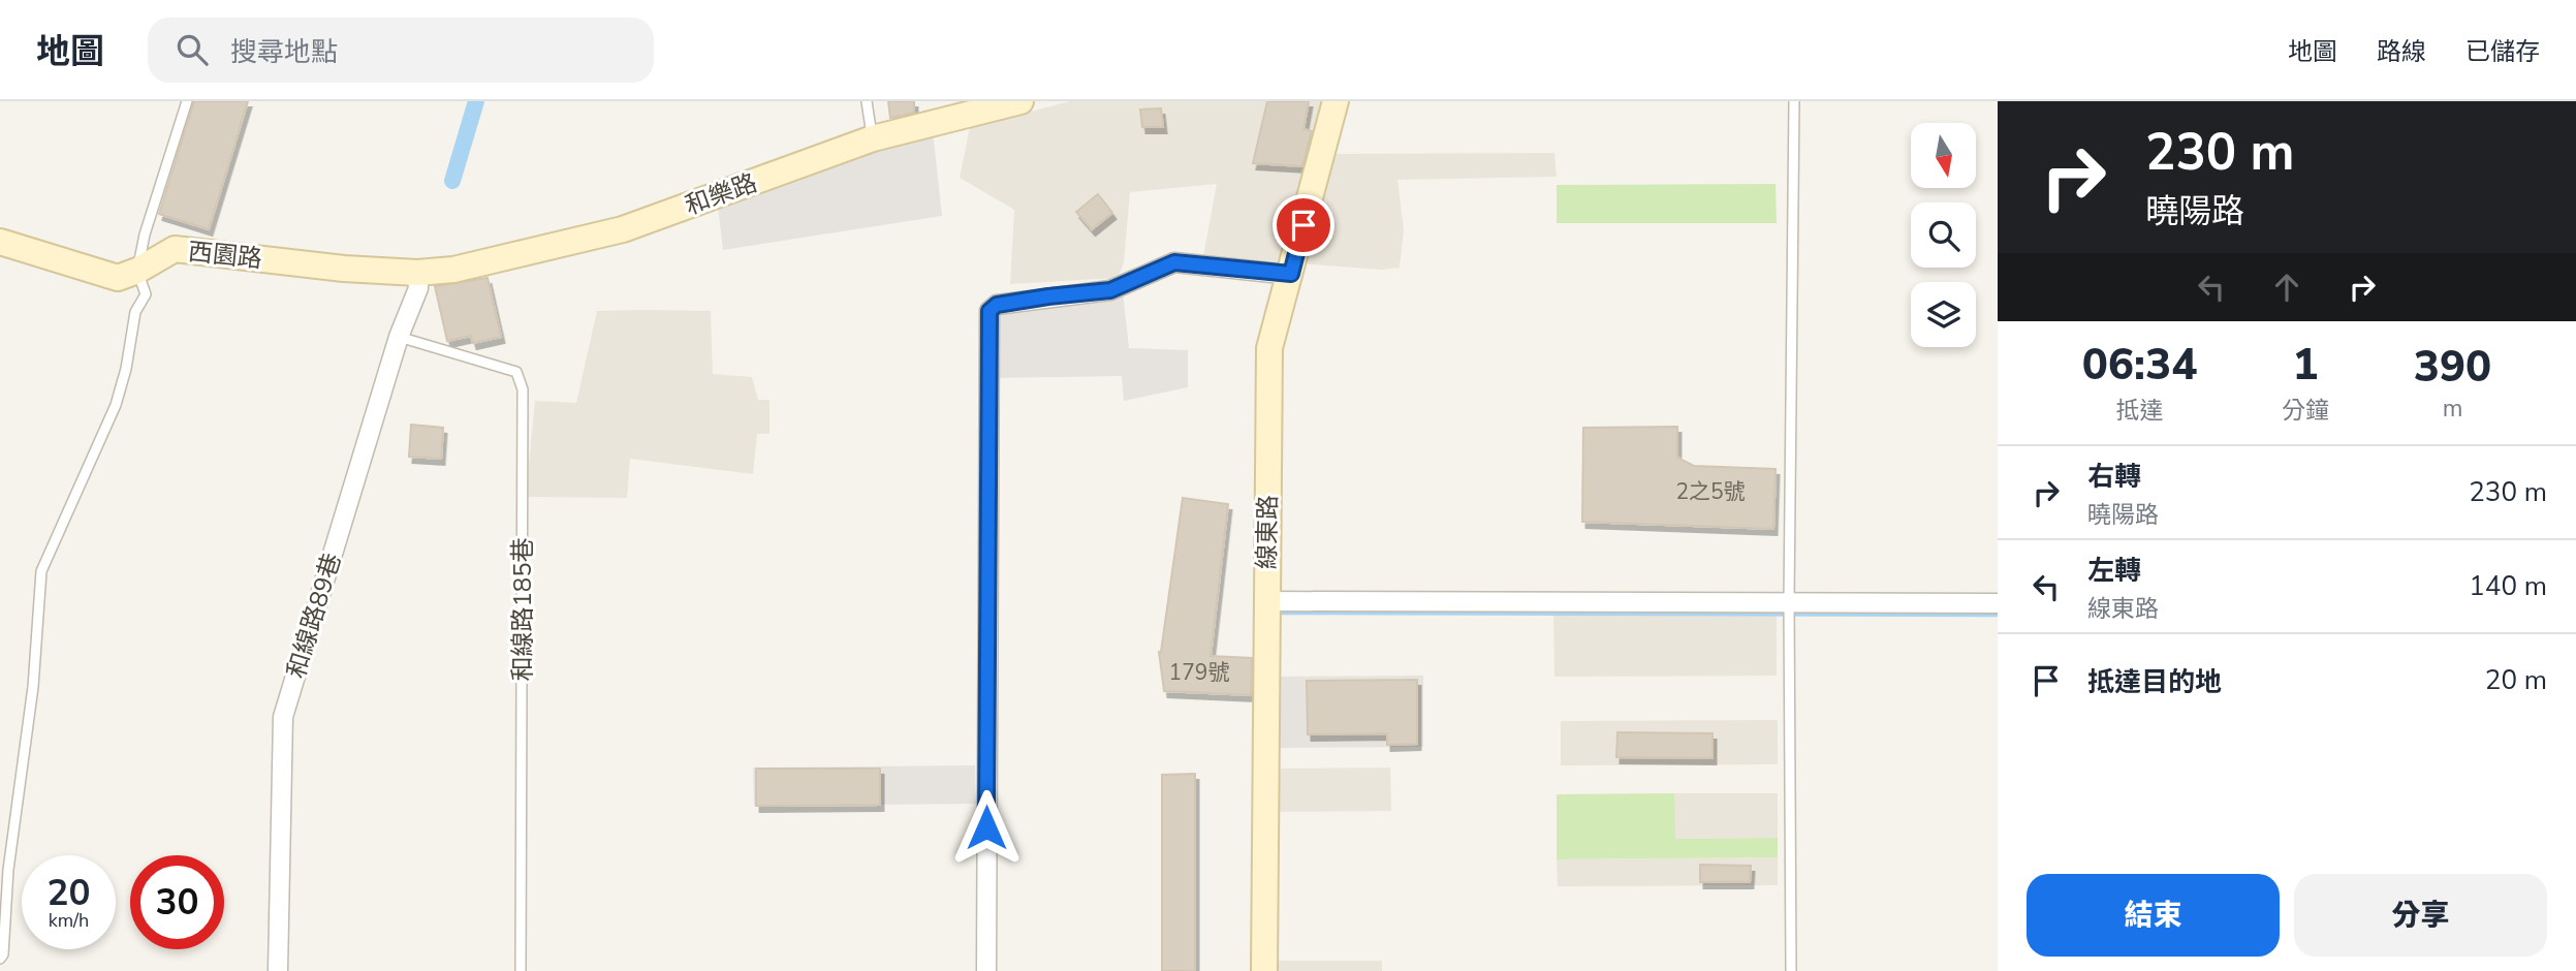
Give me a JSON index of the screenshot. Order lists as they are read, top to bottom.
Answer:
{
  "streets": {
    "street": [
      "和樂路",
      "西園路",
      "線東路",
      "和線路89巷"
    ],
    "lane": ["和線路185巷"]
  },
  "crossings": [
    ["和樂路", "西園路"],
    ["和樂路", "和線路89巷"],
    ["西園路", "和線路89巷"],
    ["和線路185巷", "和線路89巷"]
  ],
  "house_numbers": ["2之5號", "179號"],
  "north": "bottom",
  "page": {
    "header": "地圖",
    "search": "搜尋地點",
    "nav": ["地圖", "路線", "已儲存"],
    "turn": ["230 m", "曉陽路"],
    "eta": [
      "06:34",
      "抵達",
      "1",
      "分鐘",
      "390",
      "m"
    ],
    "list": [
      {
        "name": "右轉",
        "note": "曉陽路",
        "value": "230 m"
      },
      {
        "name": "左轉",
        "note": "線東路",
        "value": "140 m"
      },
      {
        "name": "抵達目的地",
        "value": "20 m"
      }
    ],
    "speed": "20 km/h",
    "limit": "30",
    "buttons": ["結束", "分享"]
  }
}
